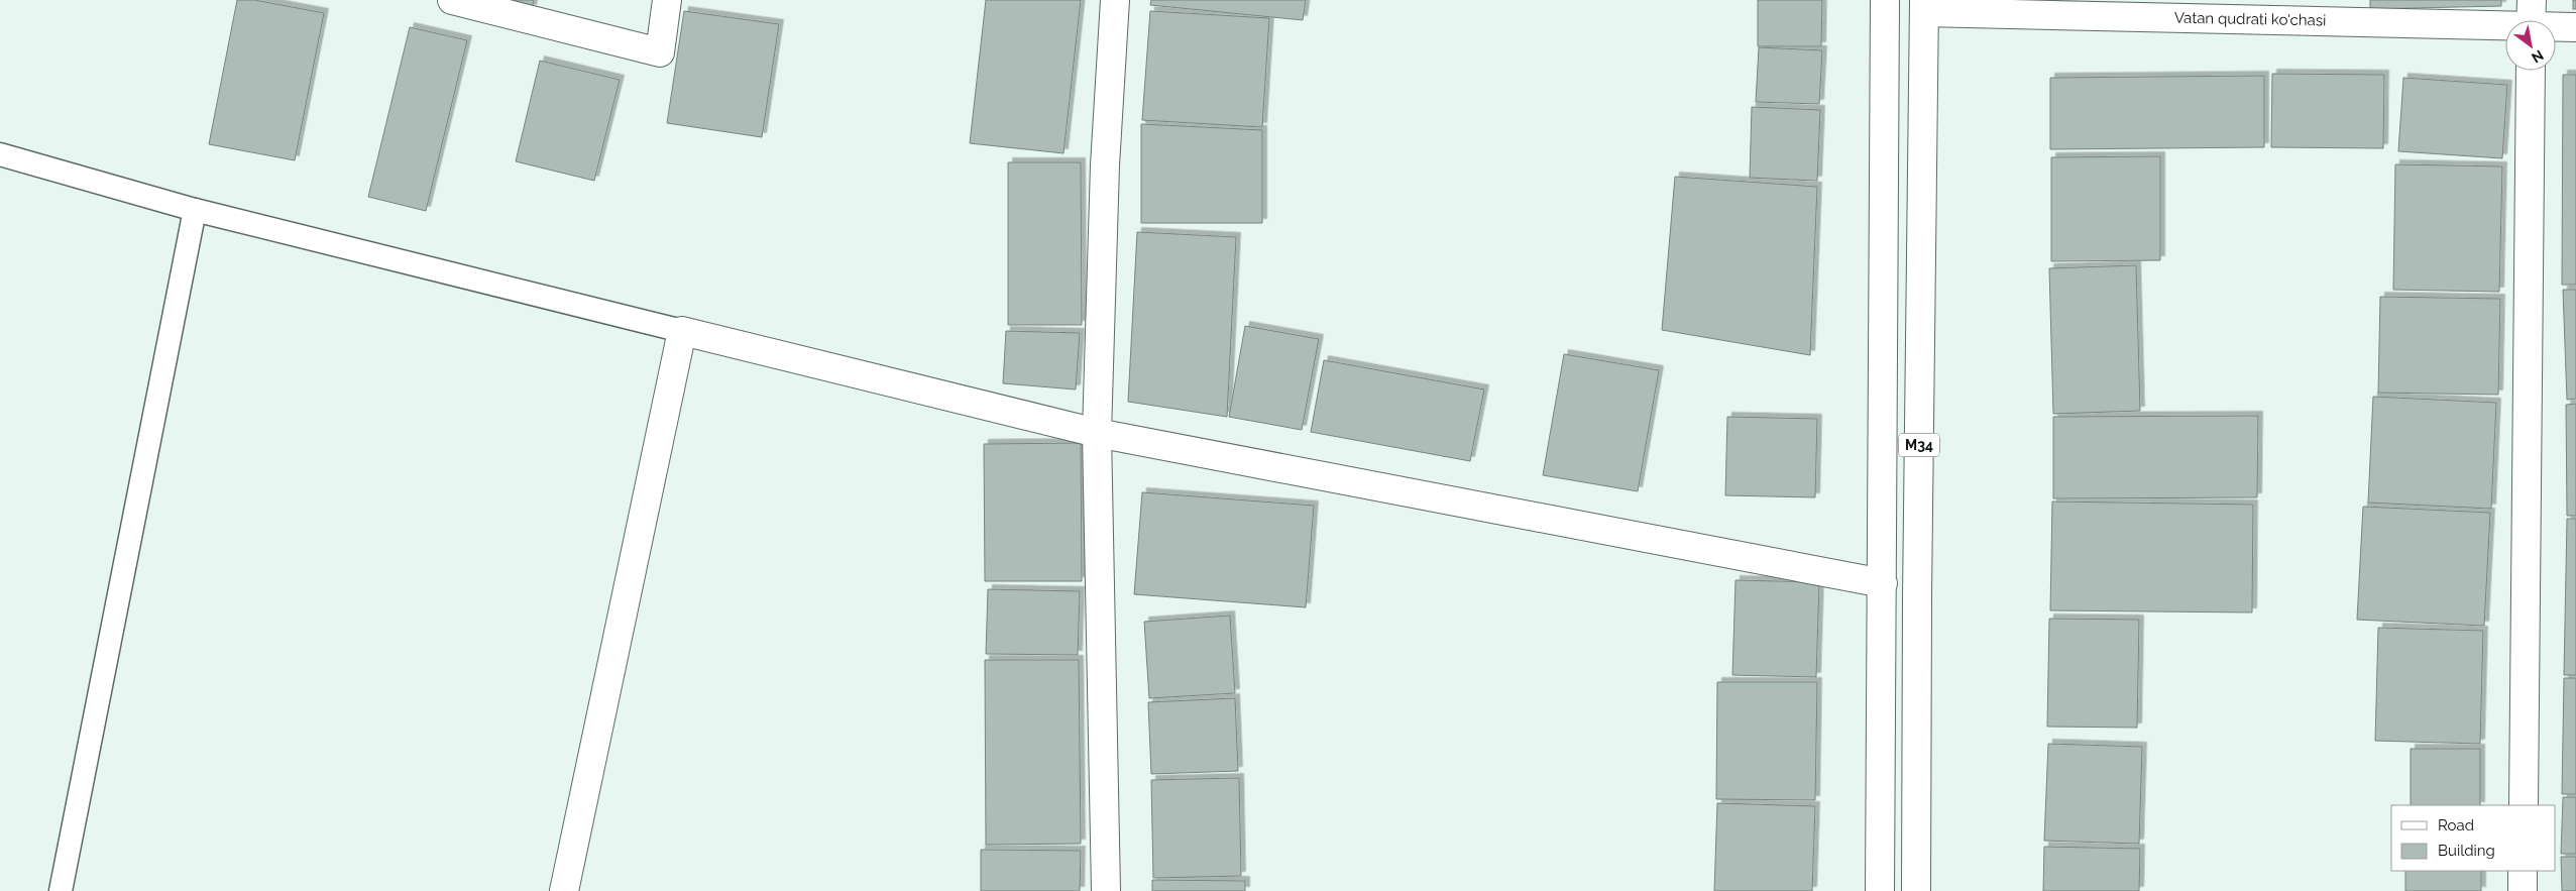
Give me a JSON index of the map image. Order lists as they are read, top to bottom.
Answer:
{
  "streets": {
    "street": ["Vatan qudrati ko'chasi", "M34"]
  },
  "crossings": [
    ["Vatan qudrati ko'chasi", "M34"]
  ],
  "legend": ["Road", "Building"],
  "north": "bottom right"
}
